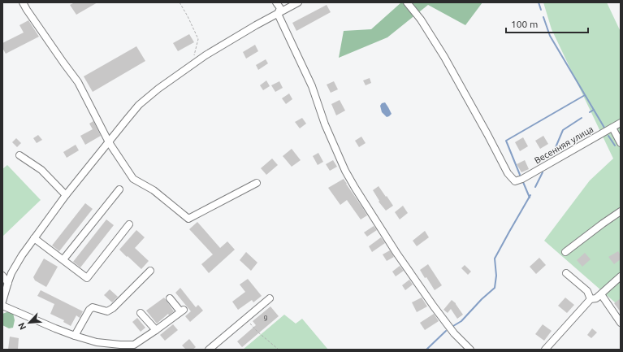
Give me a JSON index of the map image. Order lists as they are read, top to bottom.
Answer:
{
  "streets": {
    "street": ["Весенняя улица"]
  },
  "house_numbers": ["9"],
  "scale_bar": "100 m",
  "north": "bottom left"
}
